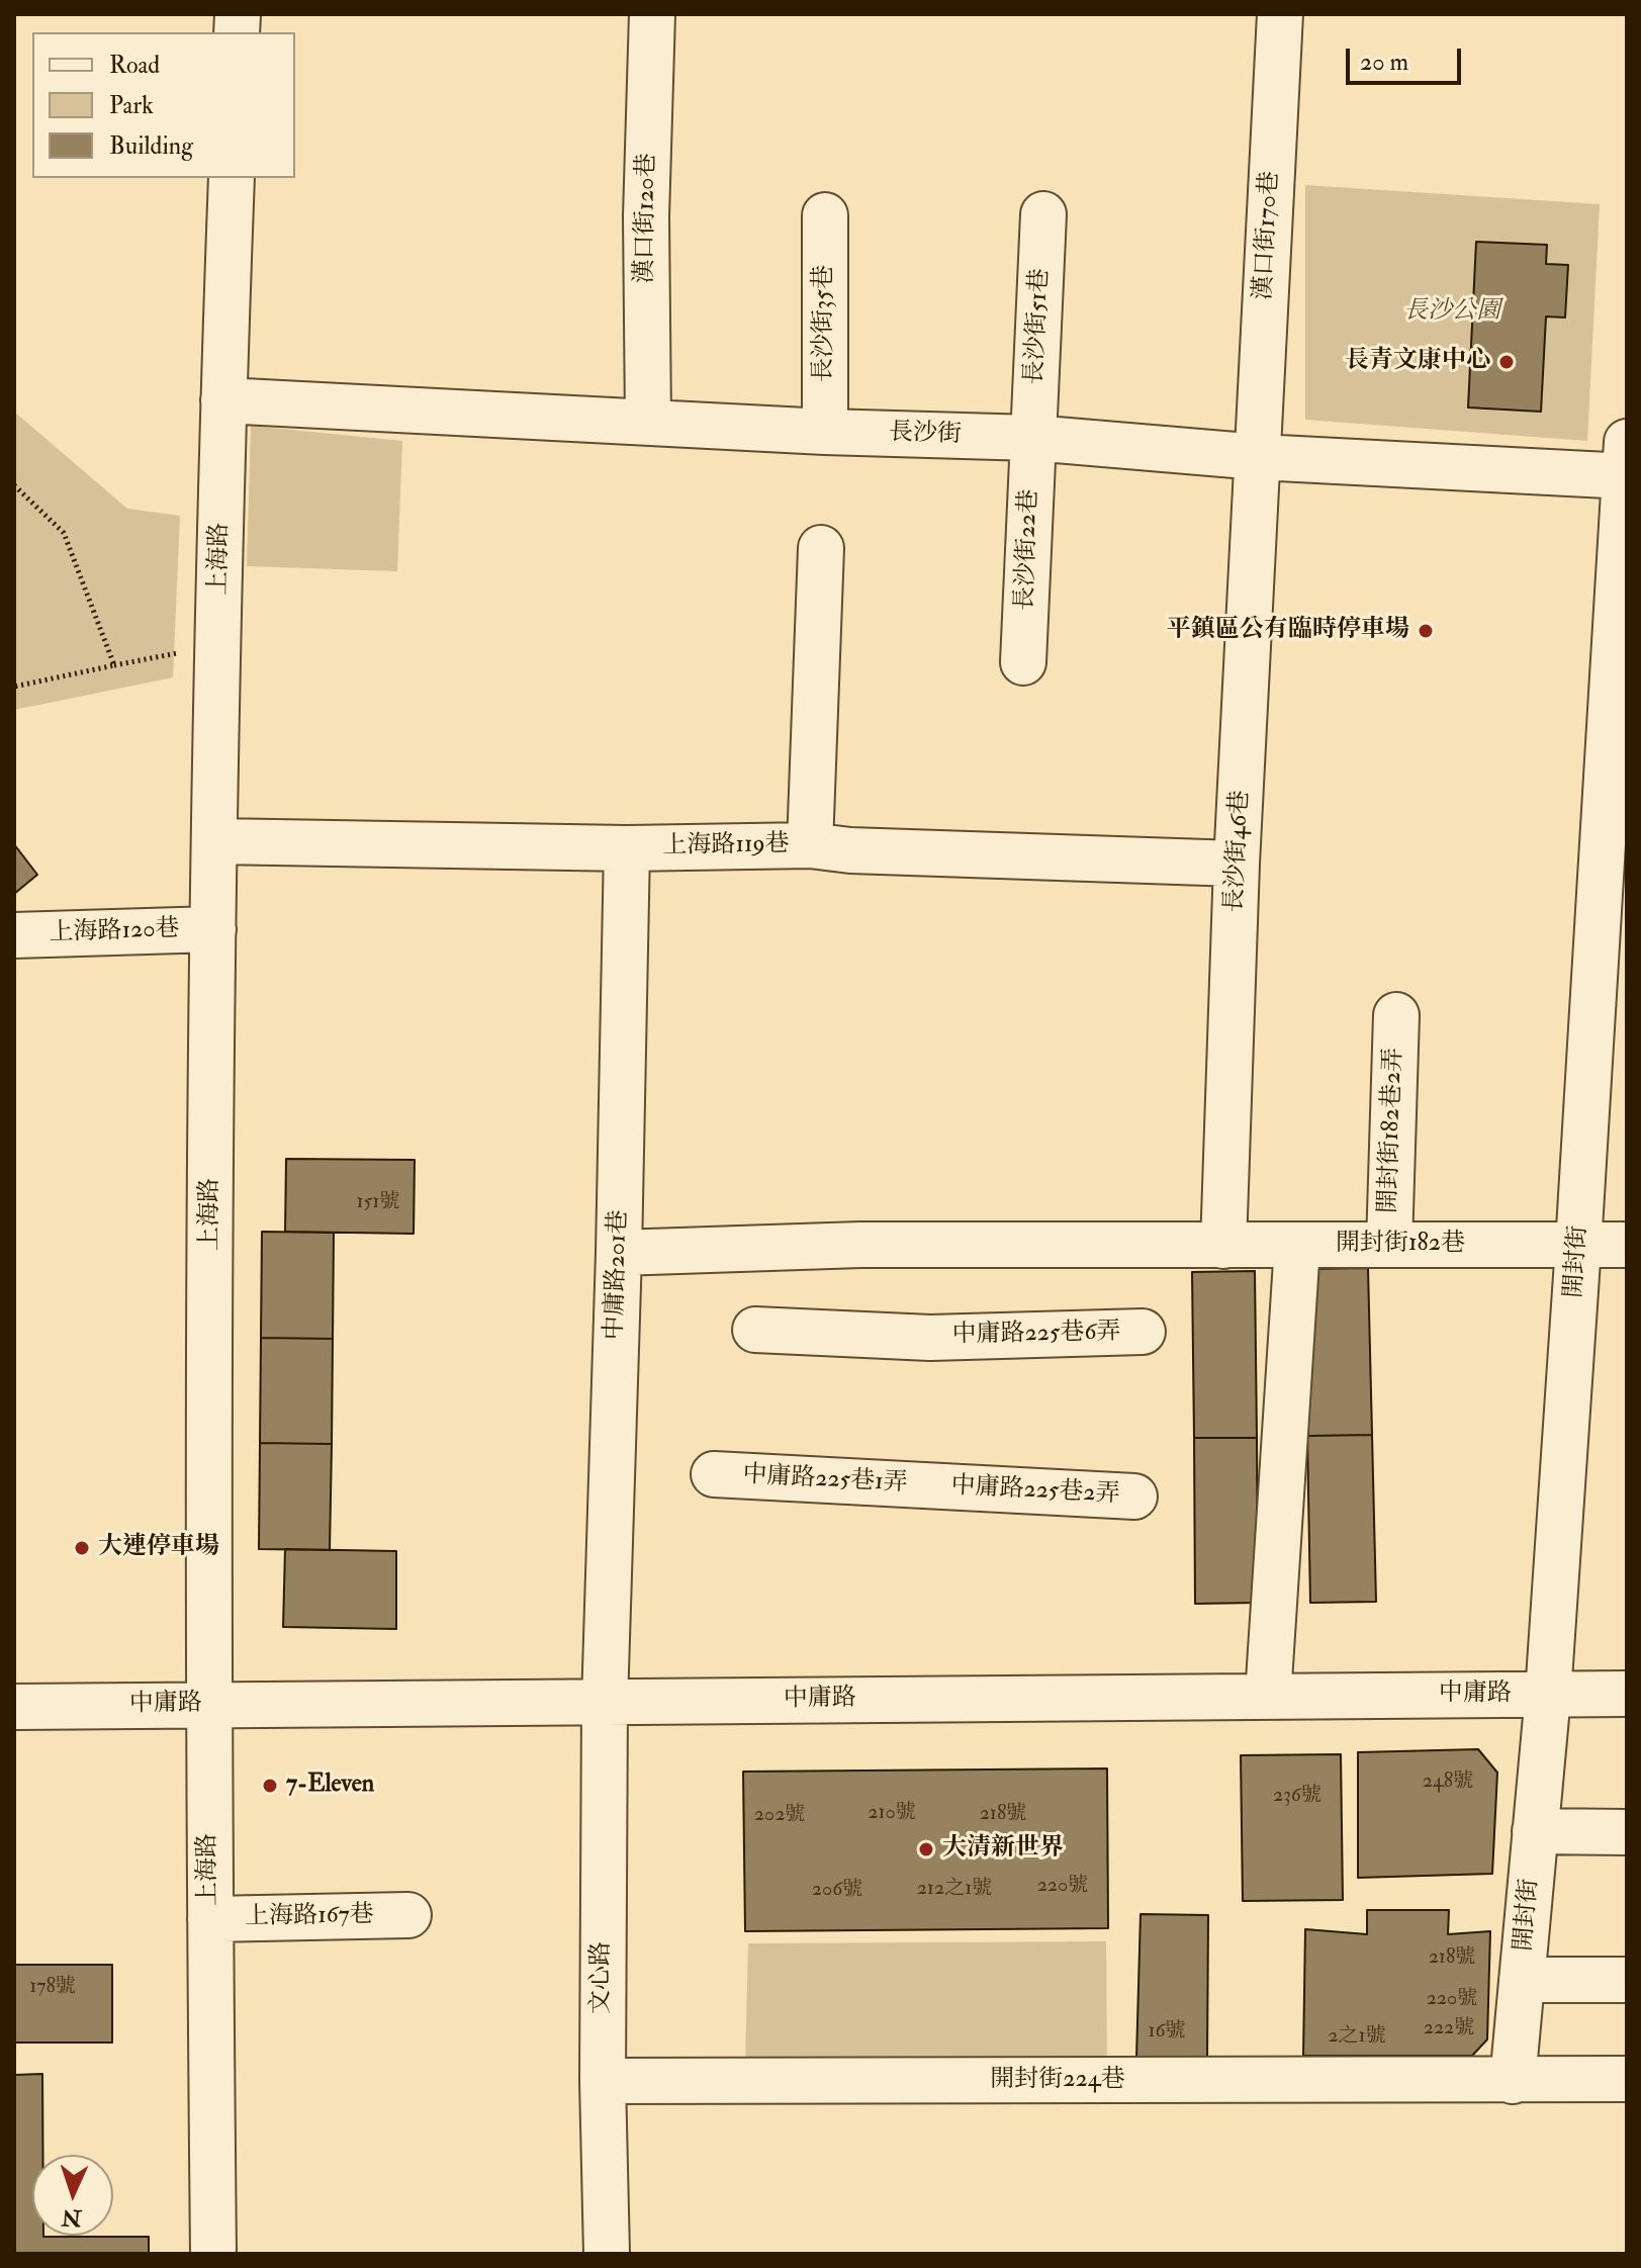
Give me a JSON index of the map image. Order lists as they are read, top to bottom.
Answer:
{
  "streets": {
    "street": [
      "漢口街120巷",
      "漢口街170巷",
      "長沙街35巷",
      "長沙街51巷",
      "長沙街",
      "長沙街22巷",
      "上海路",
      "上海路119巷",
      "長沙街46巷",
      "上海路120巷",
      "開封街182巷2弄",
      "開封街182巷",
      "開封街",
      "中庸路201巷",
      "中庸路225巷6弄",
      "中庸路225巷1弄",
      "中庸路225巷2弄",
      "中庸路",
      "上海路167巷",
      "文心路",
      "開封街224巷"
    ]
  },
  "crossings": [
    ["漢口街120巷", "長沙街"],
    ["漢口街170巷", "長沙街"],
    ["漢口街170巷", "長沙街46巷"],
    ["長沙街35巷", "長沙街"],
    ["長沙街51巷", "長沙街"],
    ["長沙街51巷", "長沙街22巷"],
    ["長沙街", "長沙街22巷"],
    ["長沙街", "上海路"],
    ["長沙街", "長沙街46巷"],
    ["長沙街", "開封街"],
    ["上海路", "上海路119巷"],
    ["上海路", "上海路120巷"],
    ["上海路", "中庸路"],
    ["上海路", "上海路167巷"],
    ["上海路119巷", "長沙街46巷"],
    ["上海路119巷", "中庸路201巷"],
    ["長沙街46巷", "開封街182巷"],
    ["開封街182巷2弄", "開封街182巷"],
    ["開封街182巷", "開封街"],
    ["開封街182巷", "中庸路201巷"],
    ["開封街", "中庸路"],
    ["開封街", "開封街224巷"],
    ["中庸路201巷", "中庸路"],
    ["中庸路201巷", "文心路"],
    ["中庸路225巷1弄", "中庸路225巷2弄"],
    ["中庸路", "文心路"],
    ["文心路", "開封街224巷"]
  ],
  "parks": ["長沙公園"],
  "places": [
    "長青文康中心",
    "平鎮區公有臨時停車場",
    "大連停車場",
    "7-Eleven",
    "大清新世界"
  ],
  "house_numbers": [
    "151號",
    "248號",
    "236號",
    "210號",
    "218號",
    "202號",
    "220號",
    "212之1號",
    "206號",
    "218號",
    "178號",
    "220號",
    "222號",
    "16號",
    "2之1號"
  ],
  "legend": ["Road", "Park", "Building"],
  "scale_bar": "20 m",
  "north": "bottom"
}
